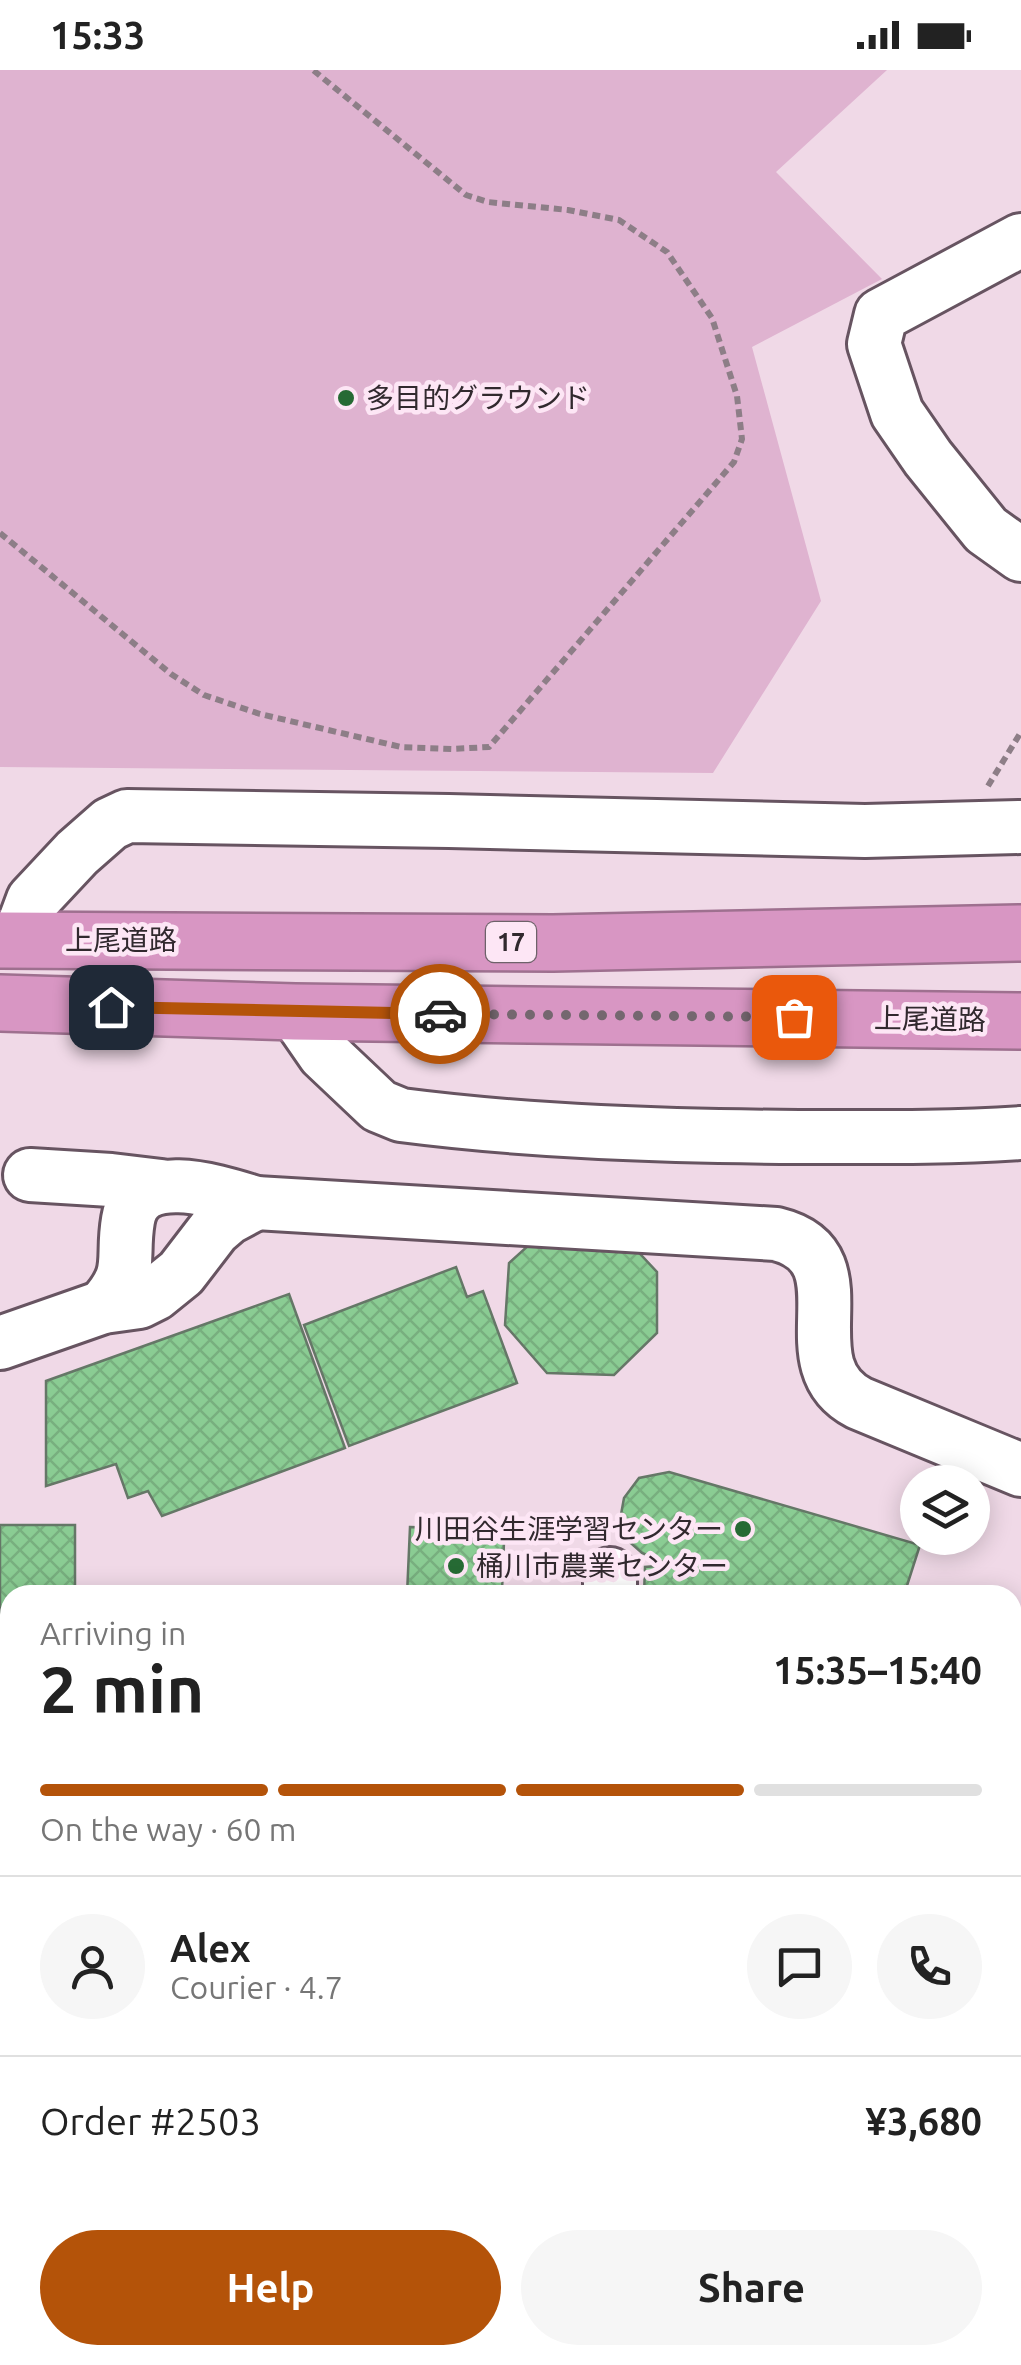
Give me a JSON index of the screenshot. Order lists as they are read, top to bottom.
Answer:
{
  "streets": {
    "highway": ["上尾道路", "17"]
  },
  "places": ["多目的グラウンド", "川田谷生涯学習センター", "桶川市農業センター"],
  "page": {
    "status": "15:33",
    "heading": ["2 min", "Arriving in", "15:35–15:40"],
    "panel": [
      "Alex",
      "Courier · 4.7",
      "Order #2503",
      "¥3,680"
    ],
    "bar": "On the way · 60 m",
    "buttons": ["Help", "Share"]
  }
}
